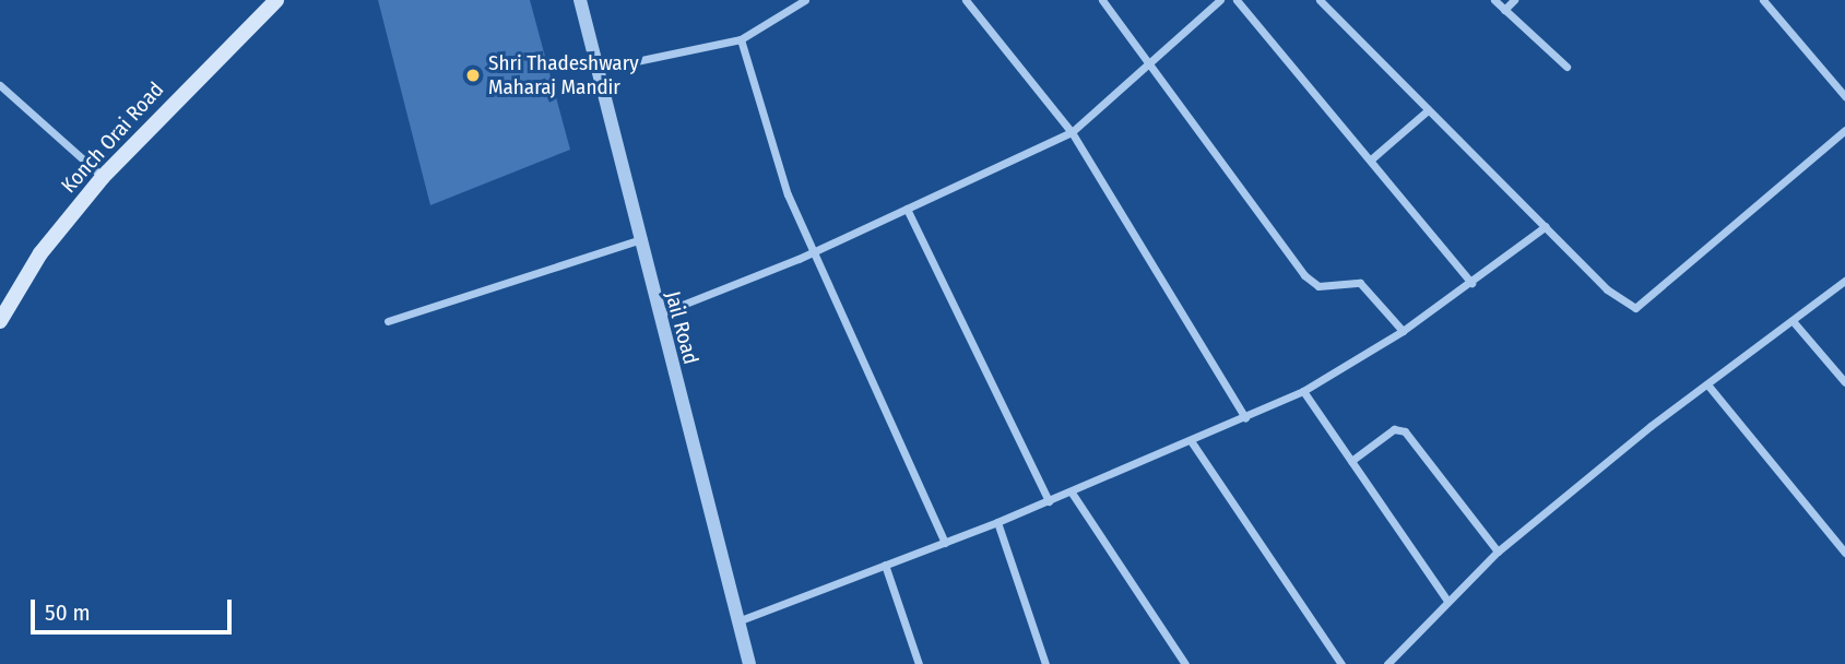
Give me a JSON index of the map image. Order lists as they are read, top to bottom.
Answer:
{
  "streets": {
    "main road": ["Konch Orai Road"],
    "street": ["Jail Road"]
  },
  "places": ["Shri Thadeshwary Maharaj Mandir"],
  "scale_bar": "50 m"
}
